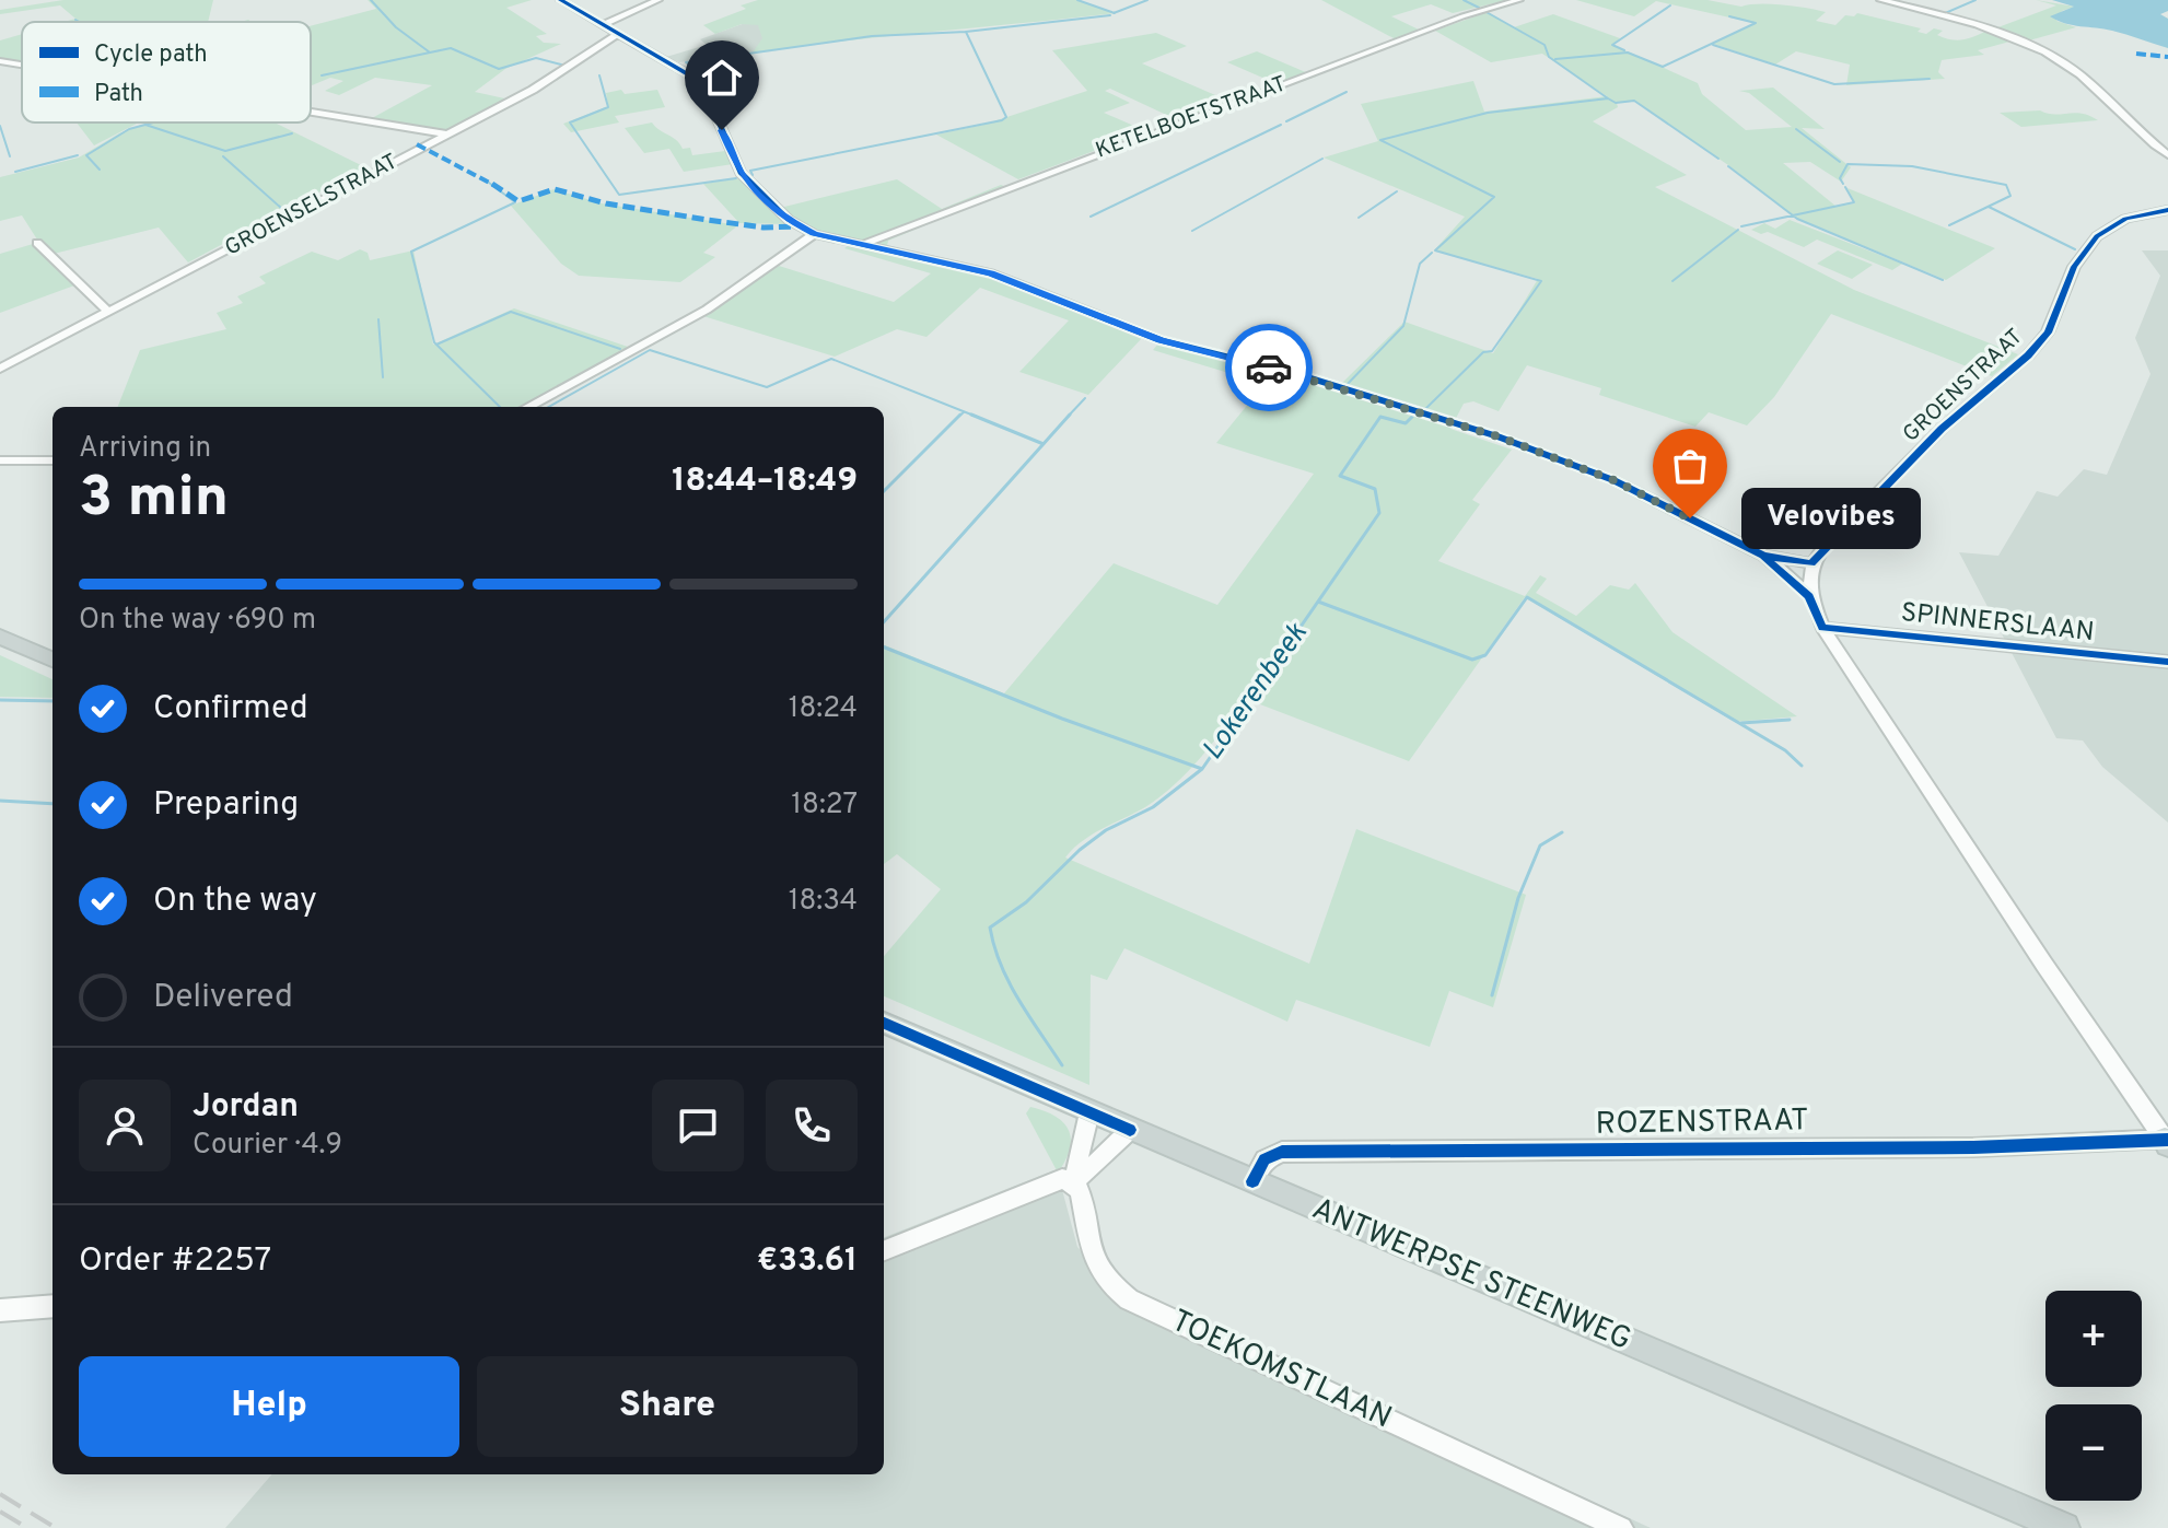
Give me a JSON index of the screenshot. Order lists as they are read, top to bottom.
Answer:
{
  "streets": {
    "main road": ["ANTWERPSE STEENWEG"],
    "street": [
      "KETELBOETSTRAAT",
      "GROENSELSTRAAT",
      "GROENSTRAAT",
      "SPINNERSLAAN",
      "ROZENSTRAAT",
      "TOEKOMSTLAAN"
    ]
  },
  "crossings": [
    ["ROZENSTRAAT", "ANTWERPSE STEENWEG"]
  ],
  "water": ["Lokerenbeek"],
  "places": ["Velovibes"],
  "legend": ["Cycle path", "Path"],
  "page": {
    "heading": ["3 min", "Arriving in", "18:44–18:49"],
    "panel": [
      "Jordan",
      "Courier · 4.9",
      "Order #2257",
      "€33.61"
    ],
    "bubble": "Velovibes",
    "bar": "On the way · 690 m",
    "list": [
      ["Confirmed", "18:24"],
      ["Preparing", "18:27"],
      ["On the way", "18:34"],
      "Delivered"
    ],
    "map_buttons": ["+", "−"],
    "buttons": ["Help", "Share"]
  }
}
